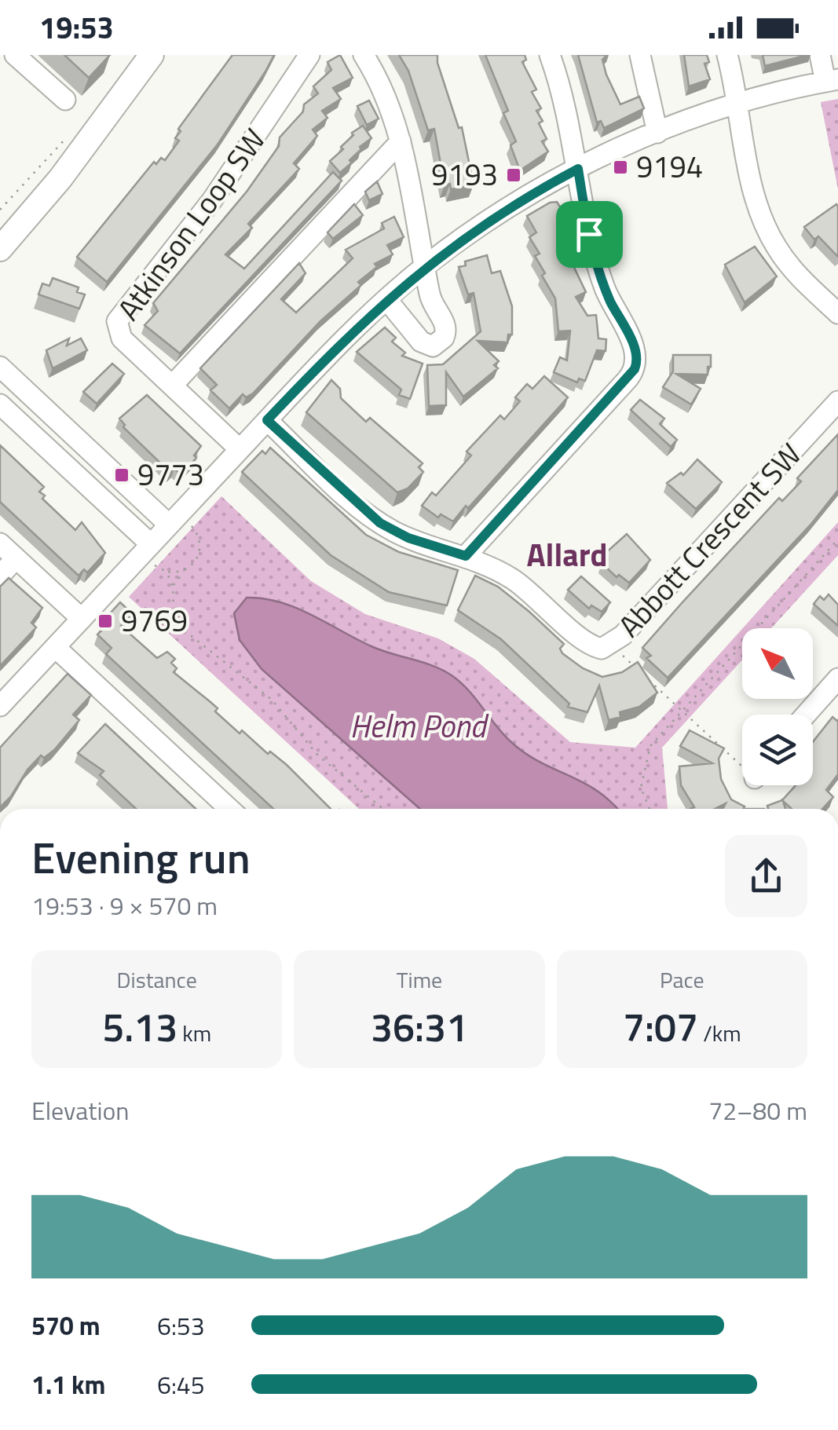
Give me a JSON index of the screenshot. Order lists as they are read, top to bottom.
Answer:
{
  "streets": {
    "street": ["Atkinson Loop SW", "Abbott Crescent SW"]
  },
  "districts": ["Allard"],
  "water": ["Helm Pond"],
  "places": {
    "transit": [
      "9194",
      "9193",
      "9773",
      "9769"
    ]
  },
  "north": "top left",
  "page": {
    "status": "19:53",
    "heading": ["Evening run", "19:53 · 9 × 570 m"],
    "stats": [
      ["Distance", "5.13 km"],
      ["Time", "36:31"],
      ["Pace", "7:07 /km"]
    ],
    "chart": ["Elevation", "72–80 m"],
    "list": [
      {
        "name": "570 m",
        "note": "6:53"
      },
      {
        "name": "1.1 km",
        "note": "6:45"
      }
    ]
  }
}
